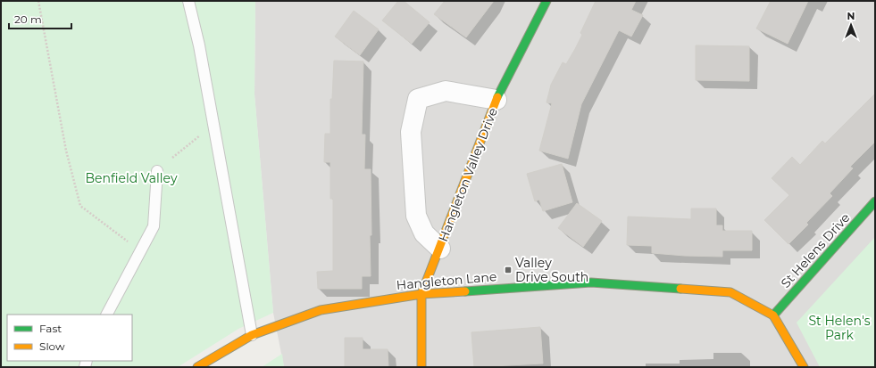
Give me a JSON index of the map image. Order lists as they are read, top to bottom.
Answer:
{
  "streets": {
    "street": ["Hangleton Valley Drive", "St Helens Drive", "Hangleton Lane"]
  },
  "crossings": [
    ["Hangleton Valley Drive", "Hangleton Lane"],
    ["St Helens Drive", "Hangleton Lane"]
  ],
  "parks": ["Benfield Valley", "St Helen's Park"],
  "places": {
    "transit": ["Valley Drive South"]
  },
  "legend": ["Fast", "Slow"],
  "scale_bar": "20 m",
  "north": "top"
}
